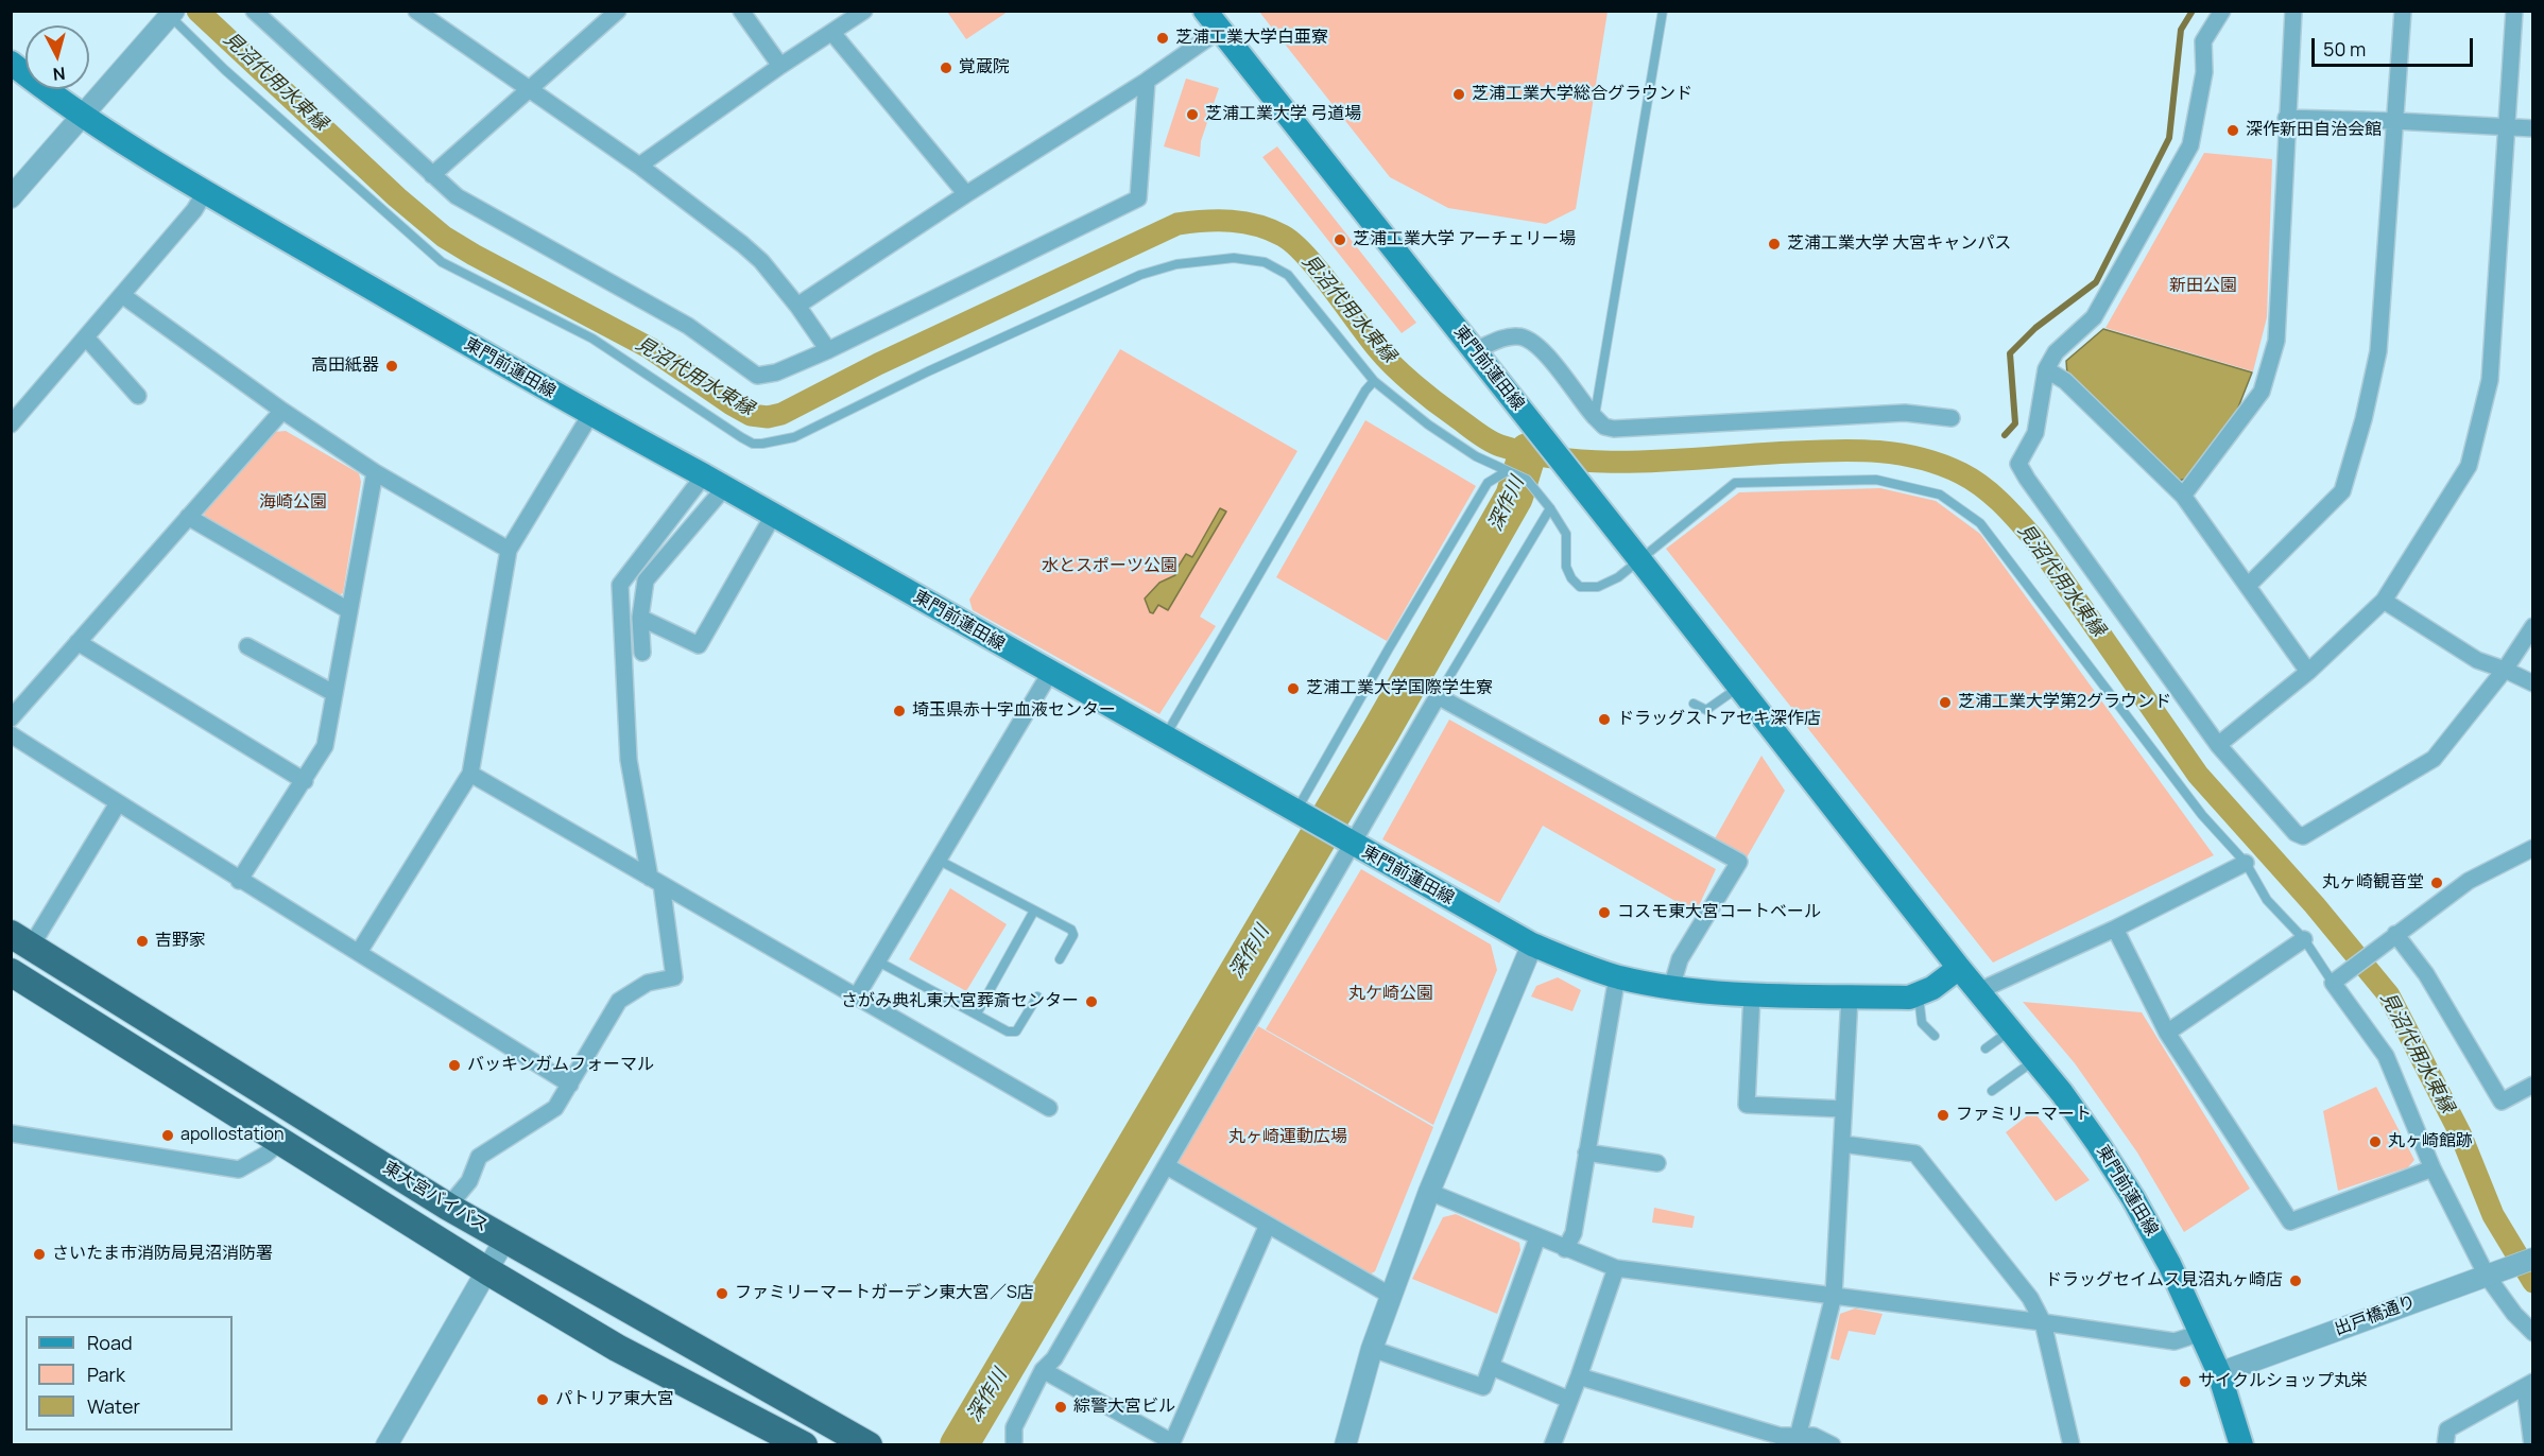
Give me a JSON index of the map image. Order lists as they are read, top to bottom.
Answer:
{
  "streets": {
    "highway": ["東大宮バイパス"],
    "main road": ["東門前蓮田線"],
    "street": ["出戸橋通り"]
  },
  "crossings": [
    ["東門前蓮田線", "出戸橋通り"]
  ],
  "water": ["見沼代用水東縁", "深作川"],
  "parks": [
    "新田公園",
    "海崎公園",
    "水とスポーツ公園",
    "丸ケ崎公園",
    "丸ヶ崎運動広場"
  ],
  "places": [
    "芝浦工業大学白亜寮",
    "覚蔵院",
    "芝浦工業大学総合グラウンド",
    "芝浦工業大学 弓道場",
    "深作新田自治会館",
    "芝浦工業大学 アーチェリー場",
    "芝浦工業大学 大宮キャンパス",
    "高田紙器",
    "芝浦工業大学国際学生寮",
    "芝浦工業大学第2グラウンド",
    "埼玉県赤十字血液センター",
    "ドラッグストアセキ深作店",
    "丸ヶ崎観音堂",
    "コスモ東大宮コートベール",
    "吉野家",
    "さがみ典礼東大宮葬斎センター",
    "バッキンガムフォーマル",
    "ファミリーマート",
    "apollostation",
    "丸ヶ崎館跡",
    "さいたま市消防局見沼消防署",
    "ドラッグセイムス見沼丸ヶ崎店",
    "ファミリーマートガーデン東大宮／S店",
    "サイクルショップ丸栄",
    "パトリア東大宮",
    "綜警大宮ビル"
  ],
  "legend": ["Road", "Park", "Water"],
  "scale_bar": "50 m",
  "north": "bottom"
}
